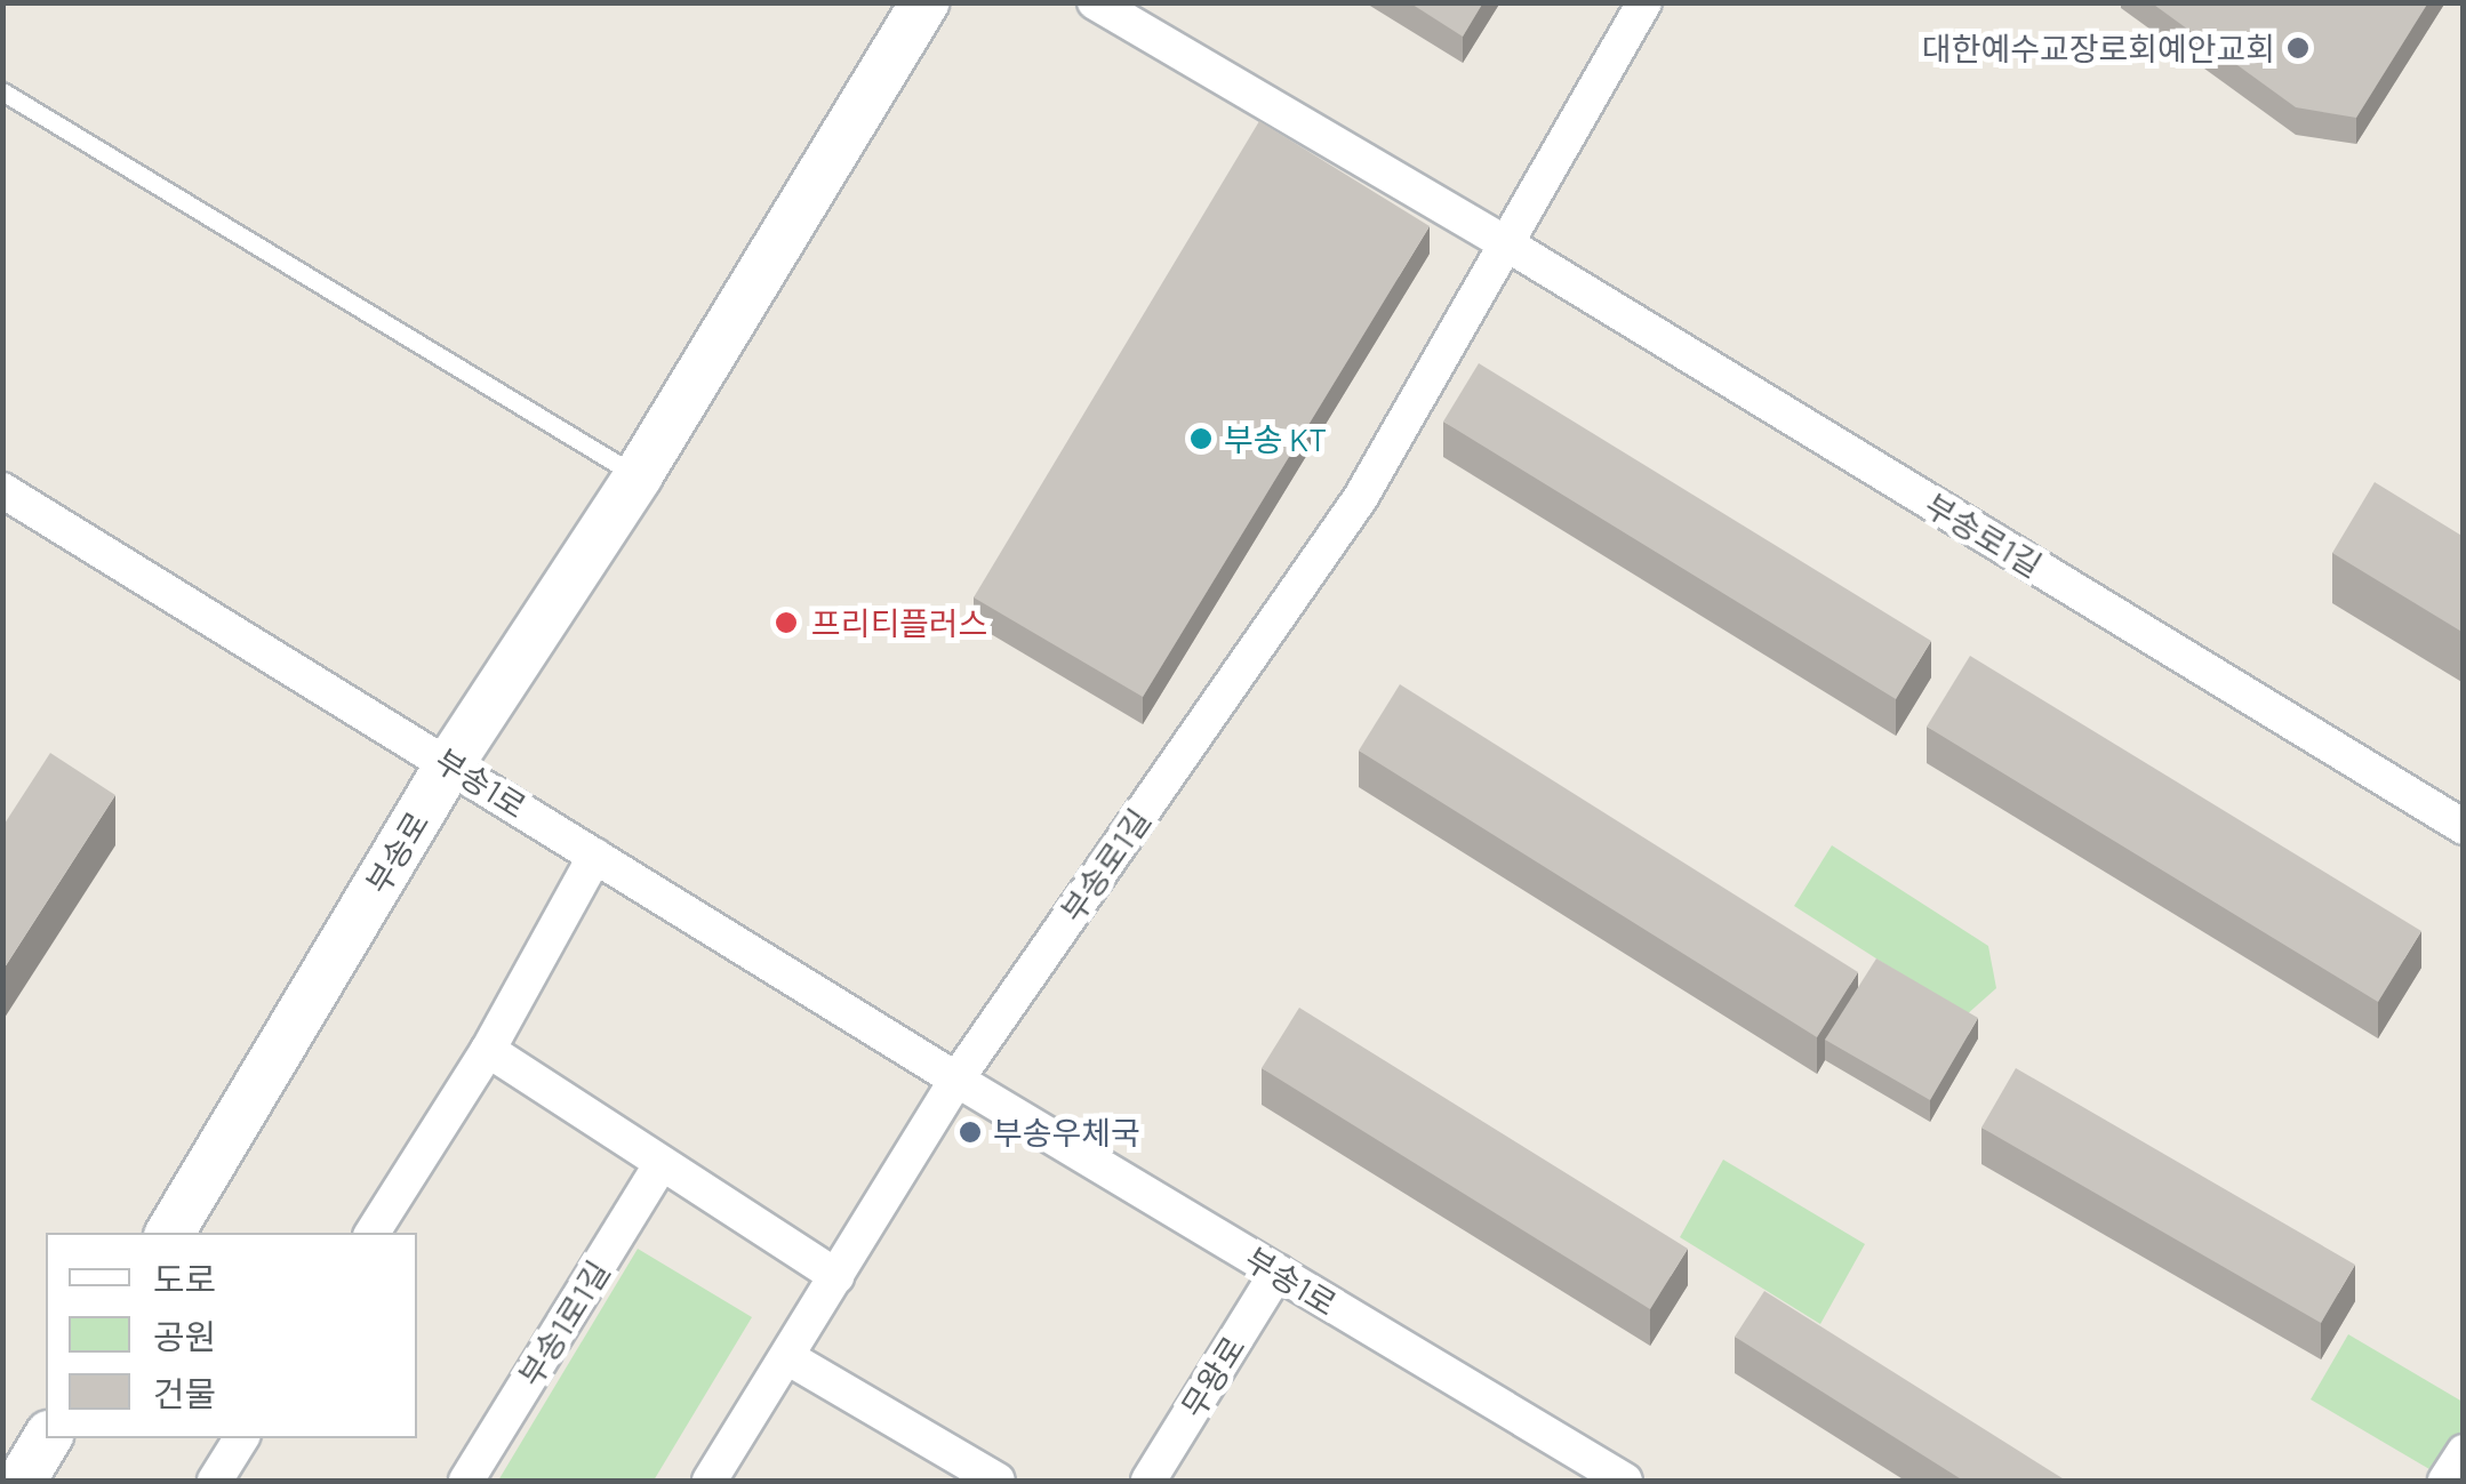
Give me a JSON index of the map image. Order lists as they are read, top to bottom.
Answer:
{
  "streets": {
    "street": [
      "부송로1길",
      "부송1로",
      "부송로",
      "부송1로1길",
      "무왕로"
    ]
  },
  "crossings": [
    ["부송로1길", "부송1로"],
    ["부송1로", "부송로"],
    ["부송1로", "무왕로"]
  ],
  "places": [
    "대한예수교장로회예안교회",
    "부송 KT",
    "프리티플러스",
    "부송우체국"
  ],
  "legend": ["도로", "공원", "건물"]
}
